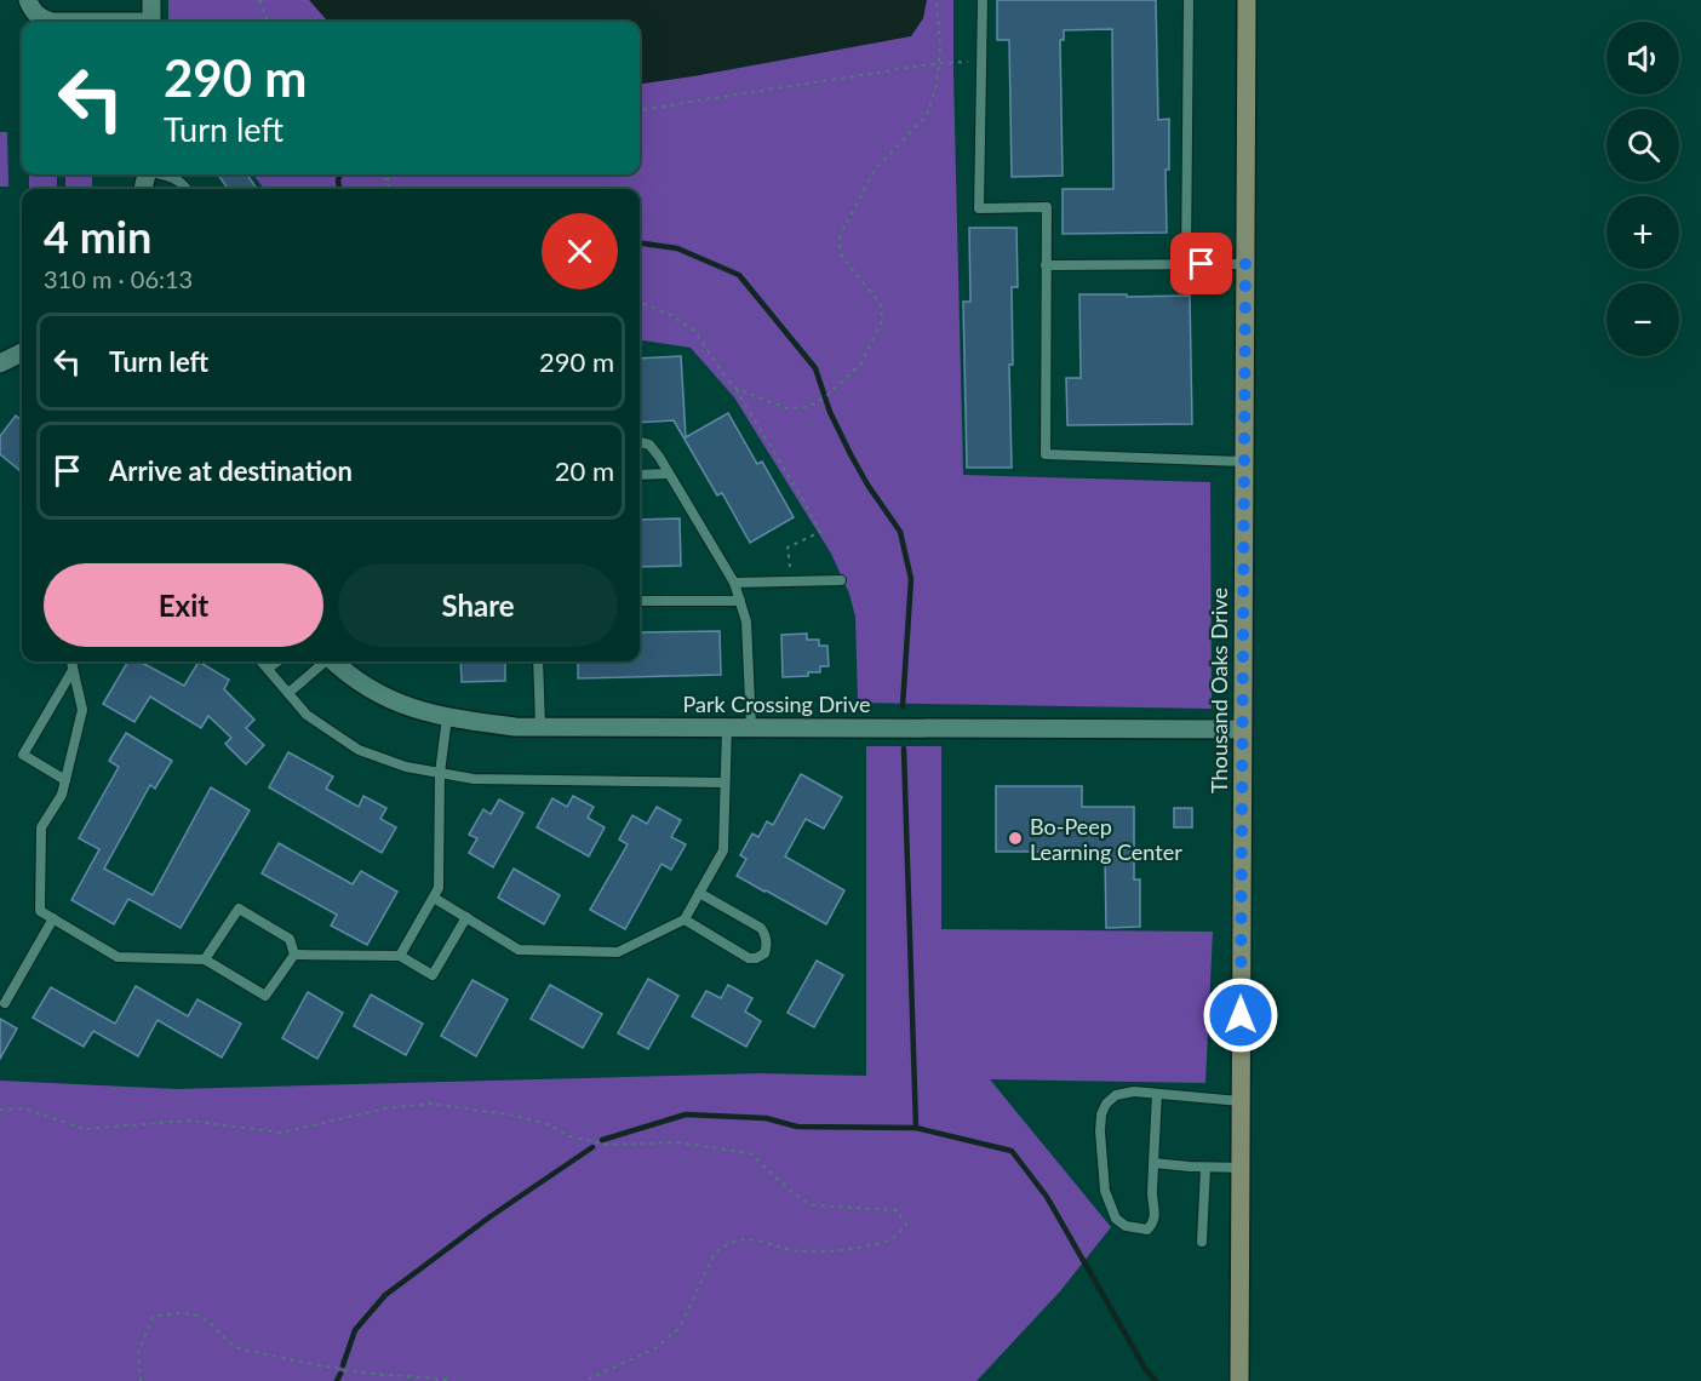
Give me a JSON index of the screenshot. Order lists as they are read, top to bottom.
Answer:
{
  "streets": {
    "main road": ["Thousand Oaks Drive"],
    "street": ["Park Crossing Drive"]
  },
  "crossings": [
    ["Thousand Oaks Drive", "Park Crossing Drive"]
  ],
  "places": ["Bo-Peep Learning Center"],
  "page": {
    "map_buttons": ["+", "−"],
    "turn": ["290 m", "Turn left"],
    "heading": ["4 min", "310 m · 06:13"],
    "list": [
      {
        "name": "Turn left",
        "value": "290 m"
      },
      {
        "name": "Arrive at destination",
        "value": "20 m"
      }
    ],
    "buttons": ["Exit", "Share"]
  }
}
